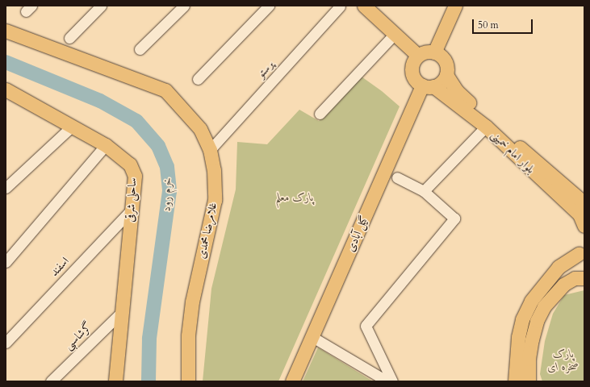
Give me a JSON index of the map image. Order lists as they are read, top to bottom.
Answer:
{
  "streets": {
    "main road": [
      "بلوار امام خمینی",
      "ساحلی شرقی",
      "غلامرضا محمدی",
      "گیل آبادی"
    ],
    "street": ["پرستو", "اسفند", "گرشاسبی"]
  },
  "crossings": [
    ["پرستو", "غلامرضا محمدی"],
    ["بلوار امام خمینی", "گیل آبادی"],
    ["ساحلی شرقی", "اسفند"],
    ["ساحلی شرقی", "گرشاسبی"]
  ],
  "water": ["خرم رود"],
  "parks": ["پارک معلم", "پارک صخره ای"],
  "scale_bar": "50 m"
}
